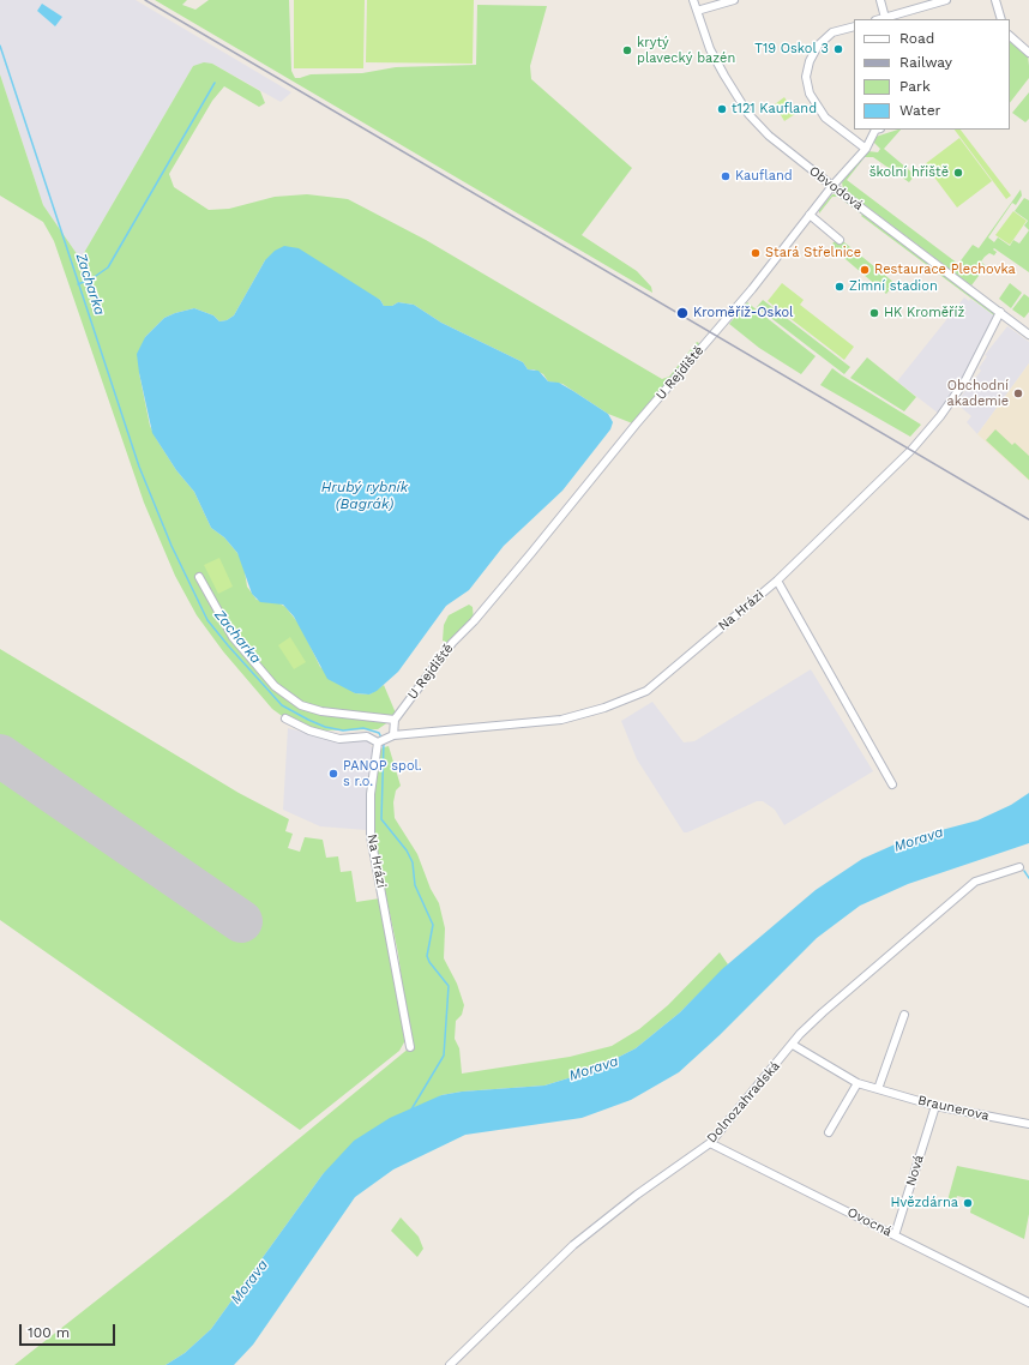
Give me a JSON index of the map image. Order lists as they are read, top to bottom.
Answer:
{
  "streets": {
    "street": [
      "Obvodová",
      "U Rejdiště",
      "Na Hrázi",
      "Dolnozahradská",
      "Braunerova",
      "Nová",
      "Ovocná"
    ]
  },
  "crossings": [
    ["Obvodová", "U Rejdiště"],
    ["Obvodová", "Na Hrázi"],
    ["Dolnozahradská", "Braunerova"],
    ["Dolnozahradská", "Ovocná"],
    ["Braunerova", "Nová"],
    ["Nová", "Ovocná"]
  ],
  "water": ["Zacharka", "Hrubý rybník (Bagrák)", "Morava"],
  "places": [
    "T19 Oskol 3",
    "krytý plavecký bazén",
    "t121 Kaufland",
    "školní hřiště",
    "Kaufland",
    "Stará Střelnice",
    "Restaurace Plechovka",
    "Zimní stadion",
    "Kroměříž-Oskol",
    "HK Kroměříž",
    "Obchodní akademie",
    "PANOP spol. s r.o.",
    "Hvězdárna"
  ],
  "legend": [
    "Road",
    "Railway",
    "Park",
    "Water"
  ],
  "scale_bar": "100 m"
}
